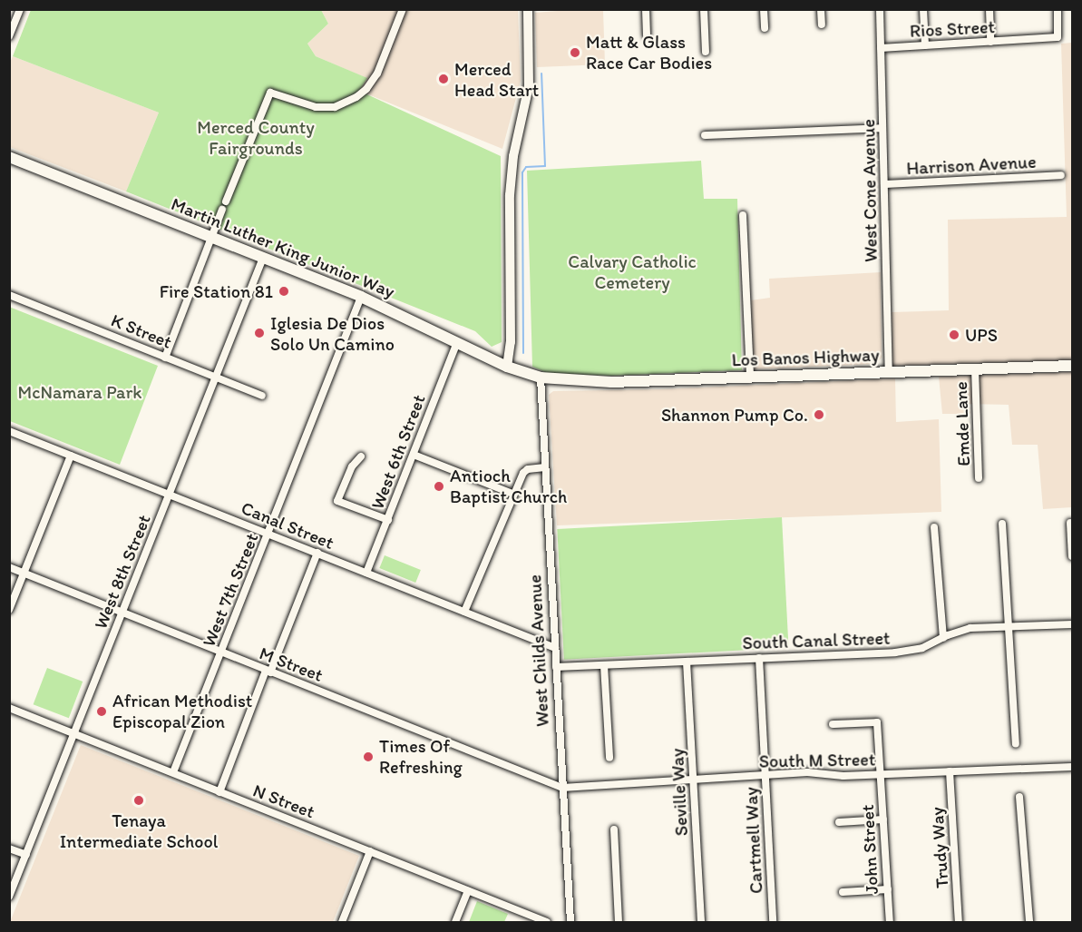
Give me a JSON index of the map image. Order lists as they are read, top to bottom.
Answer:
{
  "streets": {
    "highway": ["Martin Luther King Junior Way", "Los Banos Highway"],
    "street": [
      "Rios Street",
      "Harrison Avenue",
      "West Cone Avenue",
      "K Street",
      "Emde Lane",
      "West 6th Street",
      "Canal Street",
      "West 8th Street",
      "West 7th Street",
      "South Canal Street",
      "West Childs Avenue",
      "M Street",
      "South M Street",
      "Seville Way",
      "N Street",
      "Cartmell Way",
      "Trudy Way",
      "John Street"
    ]
  },
  "crossings": [
    ["Rios Street", "West Cone Avenue"],
    ["Harrison Avenue", "West Cone Avenue"],
    ["West Cone Avenue", "Los Banos Highway"],
    ["Martin Luther King Junior Way", "Los Banos Highway"],
    ["Martin Luther King Junior Way", "West 6th Street"],
    ["Martin Luther King Junior Way", "West 8th Street"],
    ["Martin Luther King Junior Way", "West 7th Street"],
    ["Martin Luther King Junior Way", "West Childs Avenue"],
    ["K Street", "West 8th Street"],
    ["Los Banos Highway", "Emde Lane"],
    ["Los Banos Highway", "West Childs Avenue"],
    ["West 6th Street", "Canal Street"],
    ["Canal Street", "West 8th Street"],
    ["Canal Street", "West 7th Street"],
    ["Canal Street", "West Childs Avenue"],
    ["West 8th Street", "M Street"],
    ["West 8th Street", "N Street"],
    ["West 7th Street", "M Street"],
    ["West 7th Street", "N Street"],
    ["South Canal Street", "West Childs Avenue"],
    ["South Canal Street", "Seville Way"],
    ["South Canal Street", "Cartmell Way"],
    ["West Childs Avenue", "M Street"],
    ["West Childs Avenue", "South M Street"],
    ["M Street", "South M Street"],
    ["South M Street", "Seville Way"],
    ["South M Street", "Cartmell Way"],
    ["South M Street", "Trudy Way"],
    ["South M Street", "John Street"]
  ],
  "parks": ["Merced County Fairgrounds", "Calvary Catholic Cemetery", "McNamara Park"],
  "places": [
    "Matt & Glass Race Car Bodies",
    "Merced Head Start",
    "Fire Station 81",
    "Iglesia De Dios Solo Un Camino",
    "UPS",
    "Shannon Pump Co.",
    "Antioch Baptist Church",
    "African Methodist Episcopal Zion",
    "Times Of Refreshing",
    "Tenaya Intermediate School"
  ]
}
